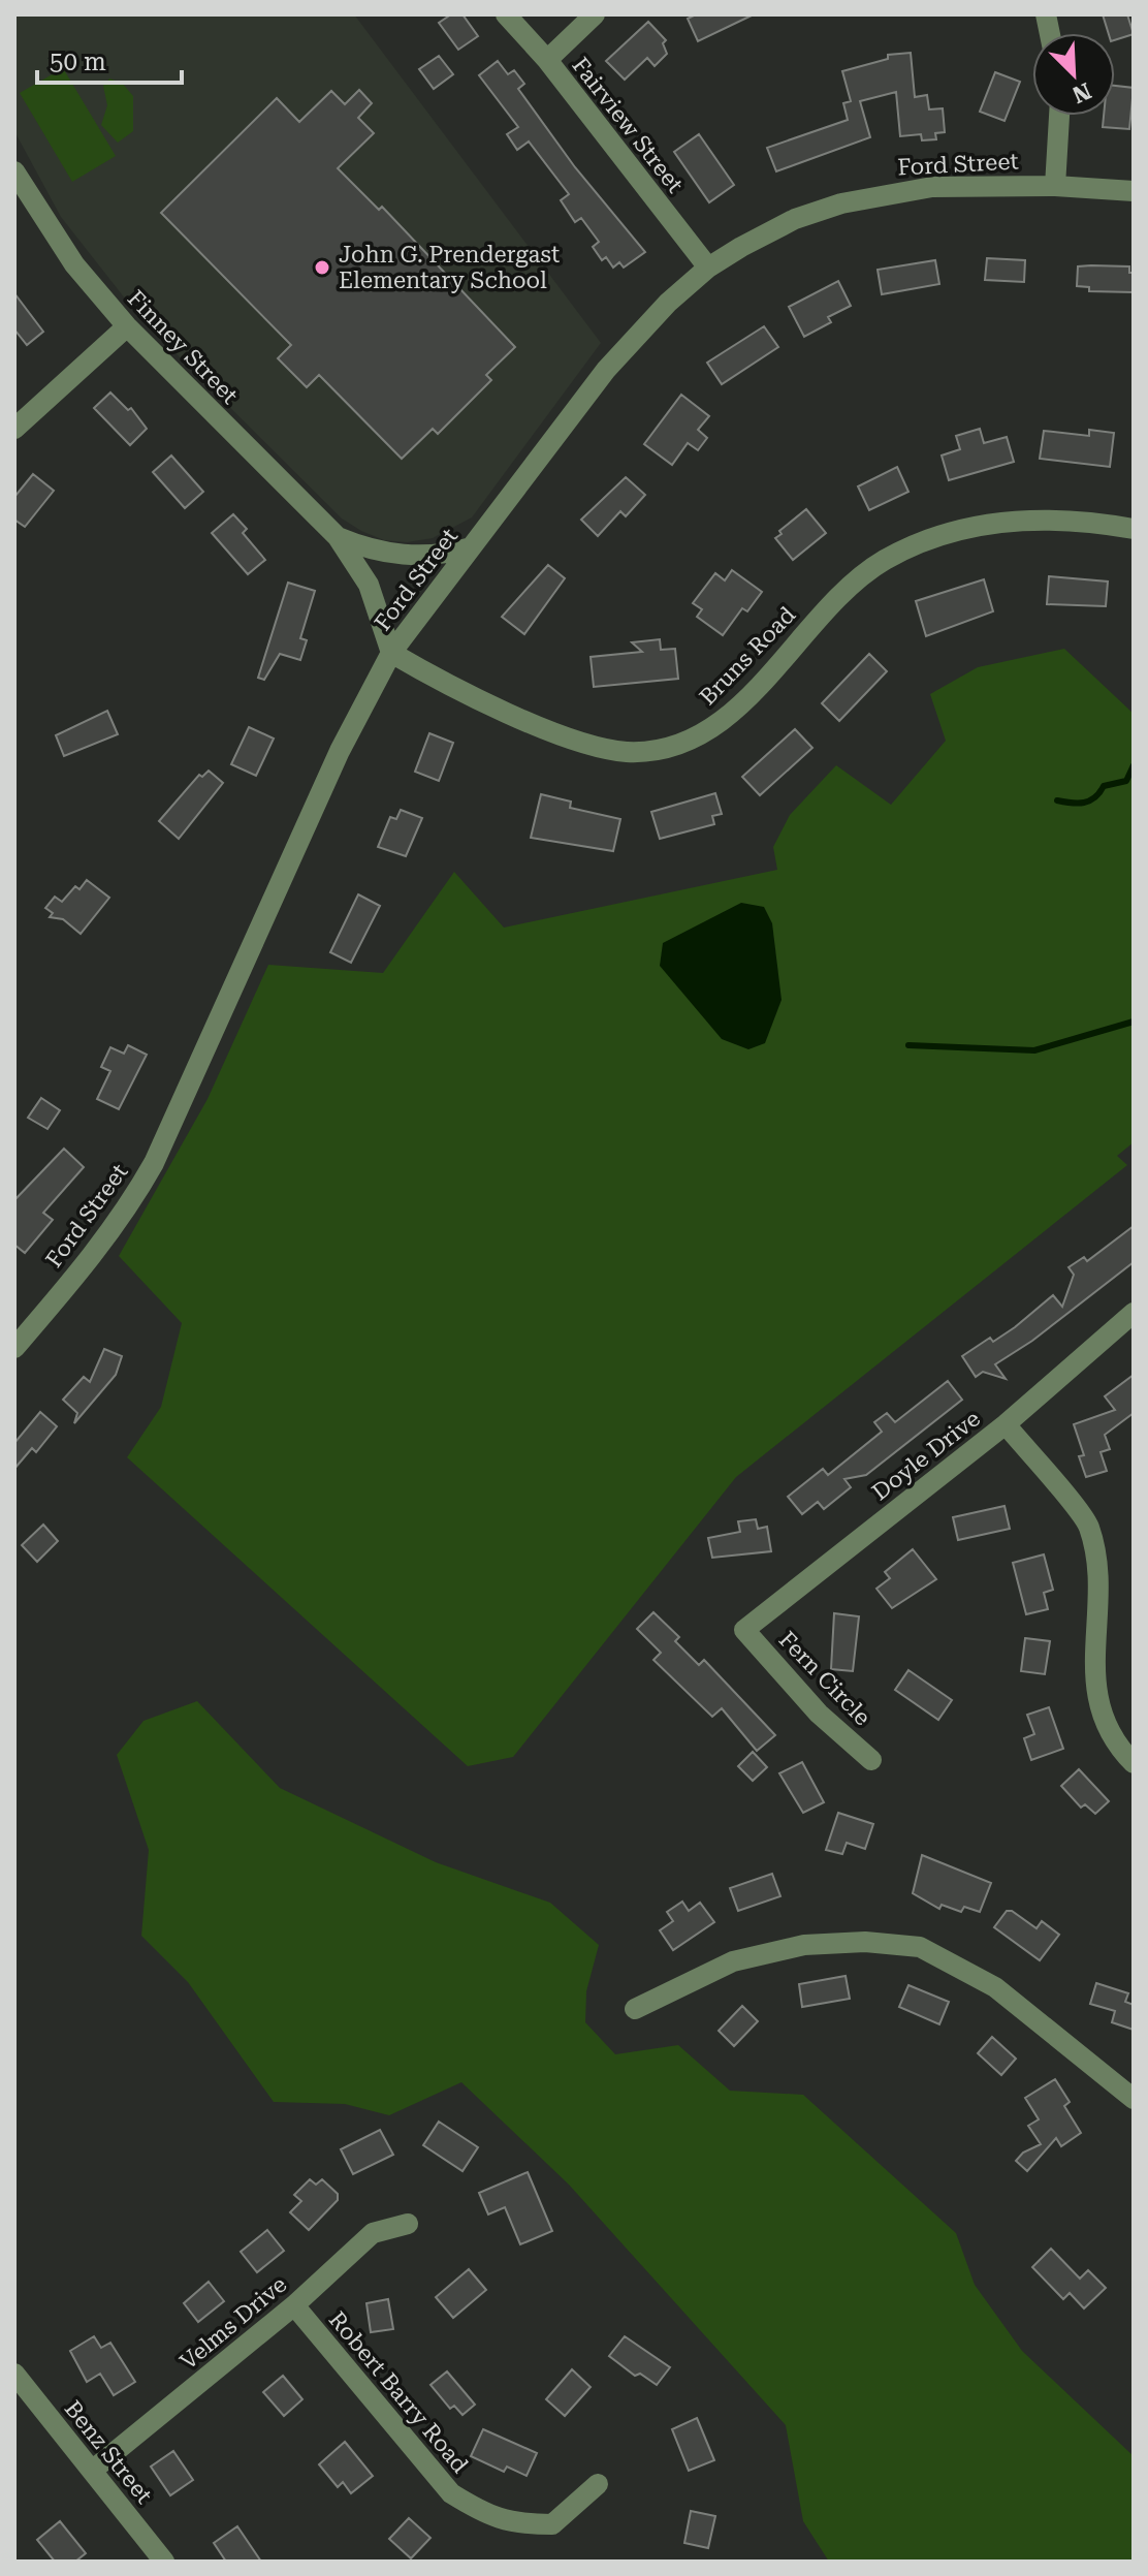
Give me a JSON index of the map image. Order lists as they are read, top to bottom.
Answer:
{
  "streets": {
    "street": [
      "Fairview Street",
      "Ford Street",
      "Finney Street",
      "Bruns Road",
      "Doyle Drive",
      "Fern Circle",
      "Velms Drive",
      "Robert Barry Road",
      "Benz Street"
    ]
  },
  "crossings": [
    ["Fairview Street", "Ford Street"],
    ["Ford Street", "Finney Street"],
    ["Ford Street", "Bruns Road"],
    ["Finney Street", "Bruns Road"],
    ["Doyle Drive", "Fern Circle"],
    ["Velms Drive", "Robert Barry Road"],
    ["Velms Drive", "Benz Street"]
  ],
  "places": ["John G. Prendergast Elementary School"],
  "scale_bar": "50 m",
  "north": "bottom right"
}
